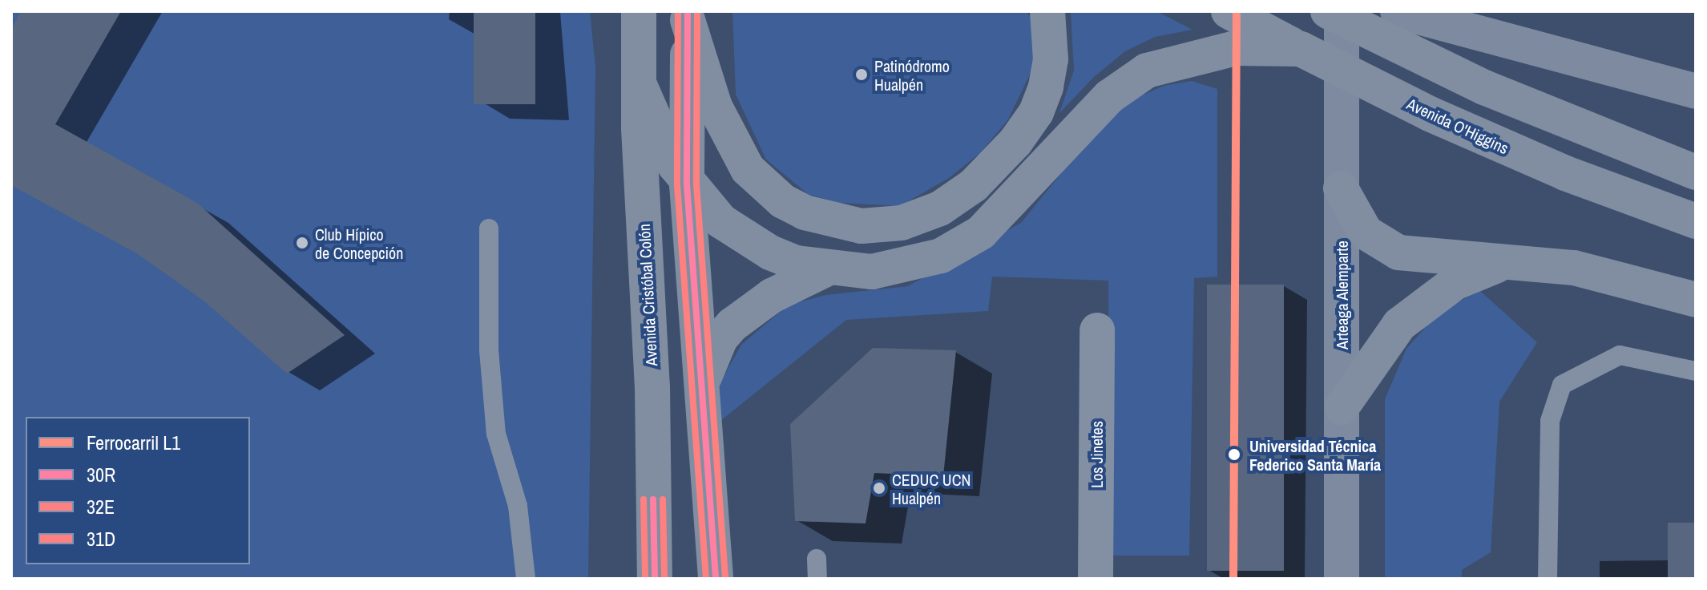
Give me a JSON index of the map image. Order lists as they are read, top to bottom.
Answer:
{
  "streets": {
    "main road": ["Avenida O'Higgins", "Avenida Cristóbal Colón", "Arteaga Alemparte"],
    "street": ["Los Jinetes"]
  },
  "places": [
    "Patinódromo Hualpén",
    "Club Hípico de Concepción",
    "Universidad Técnica Federico Santa María",
    "CEDUC UCN Hualpén"
  ],
  "lines": [
    "rail line L1",
    "transit line 30R",
    "transit line 32E",
    "transit line 31D"
  ],
  "legend": [
    "Ferrocarril L1",
    "30R",
    "32E",
    "31D"
  ]
}
